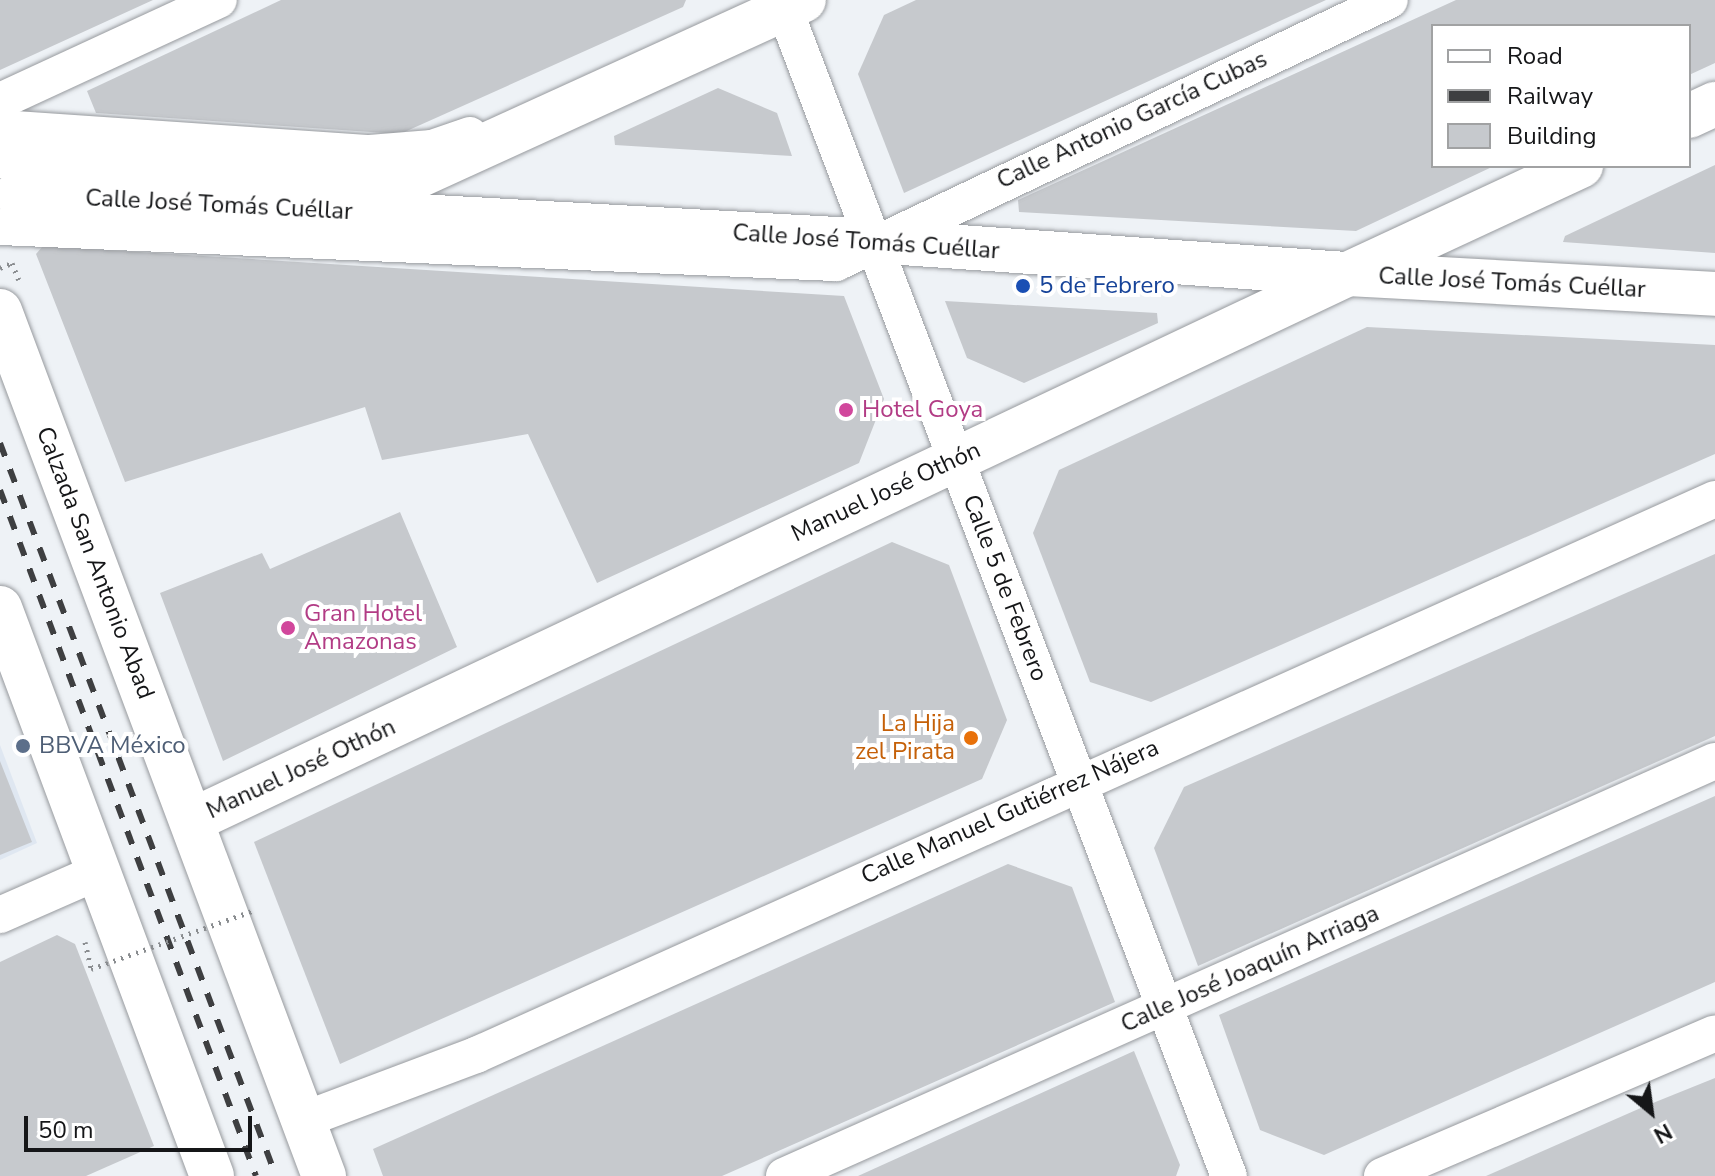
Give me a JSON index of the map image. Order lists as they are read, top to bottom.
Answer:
{
  "streets": {
    "main road": ["Calle José Tomás Cuéllar", "Manuel José Othón", "Calzada San Antonio Abad"],
    "street": [
      "Calle Antonio García Cubas",
      "Calle 5 de Febrero",
      "Calle Manuel Gutiérrez Nájera",
      "Calle José Joaquín Arriaga"
    ]
  },
  "crossings": [
    ["Calle Antonio García Cubas", "Calle José Tomás Cuéllar"],
    ["Calle Antonio García Cubas", "Calle 5 de Febrero"],
    ["Calle José Tomás Cuéllar", "Manuel José Othón"],
    ["Calle José Tomás Cuéllar", "Calle 5 de Febrero"],
    ["Manuel José Othón", "Calzada San Antonio Abad"],
    ["Manuel José Othón", "Calle 5 de Febrero"],
    ["Calzada San Antonio Abad", "Calle Manuel Gutiérrez Nájera"],
    ["Calle 5 de Febrero", "Calle Manuel Gutiérrez Nájera"],
    ["Calle 5 de Febrero", "Calle José Joaquín Arriaga"]
  ],
  "places": [
    "5 de Febrero",
    "Hotel Goya",
    "Gran Hotel Amazonas",
    "La Hija zel Pirata",
    "BBVA México"
  ],
  "legend": ["Road", "Railway", "Building"],
  "scale_bar": "50 m",
  "north": "bottom right"
}
